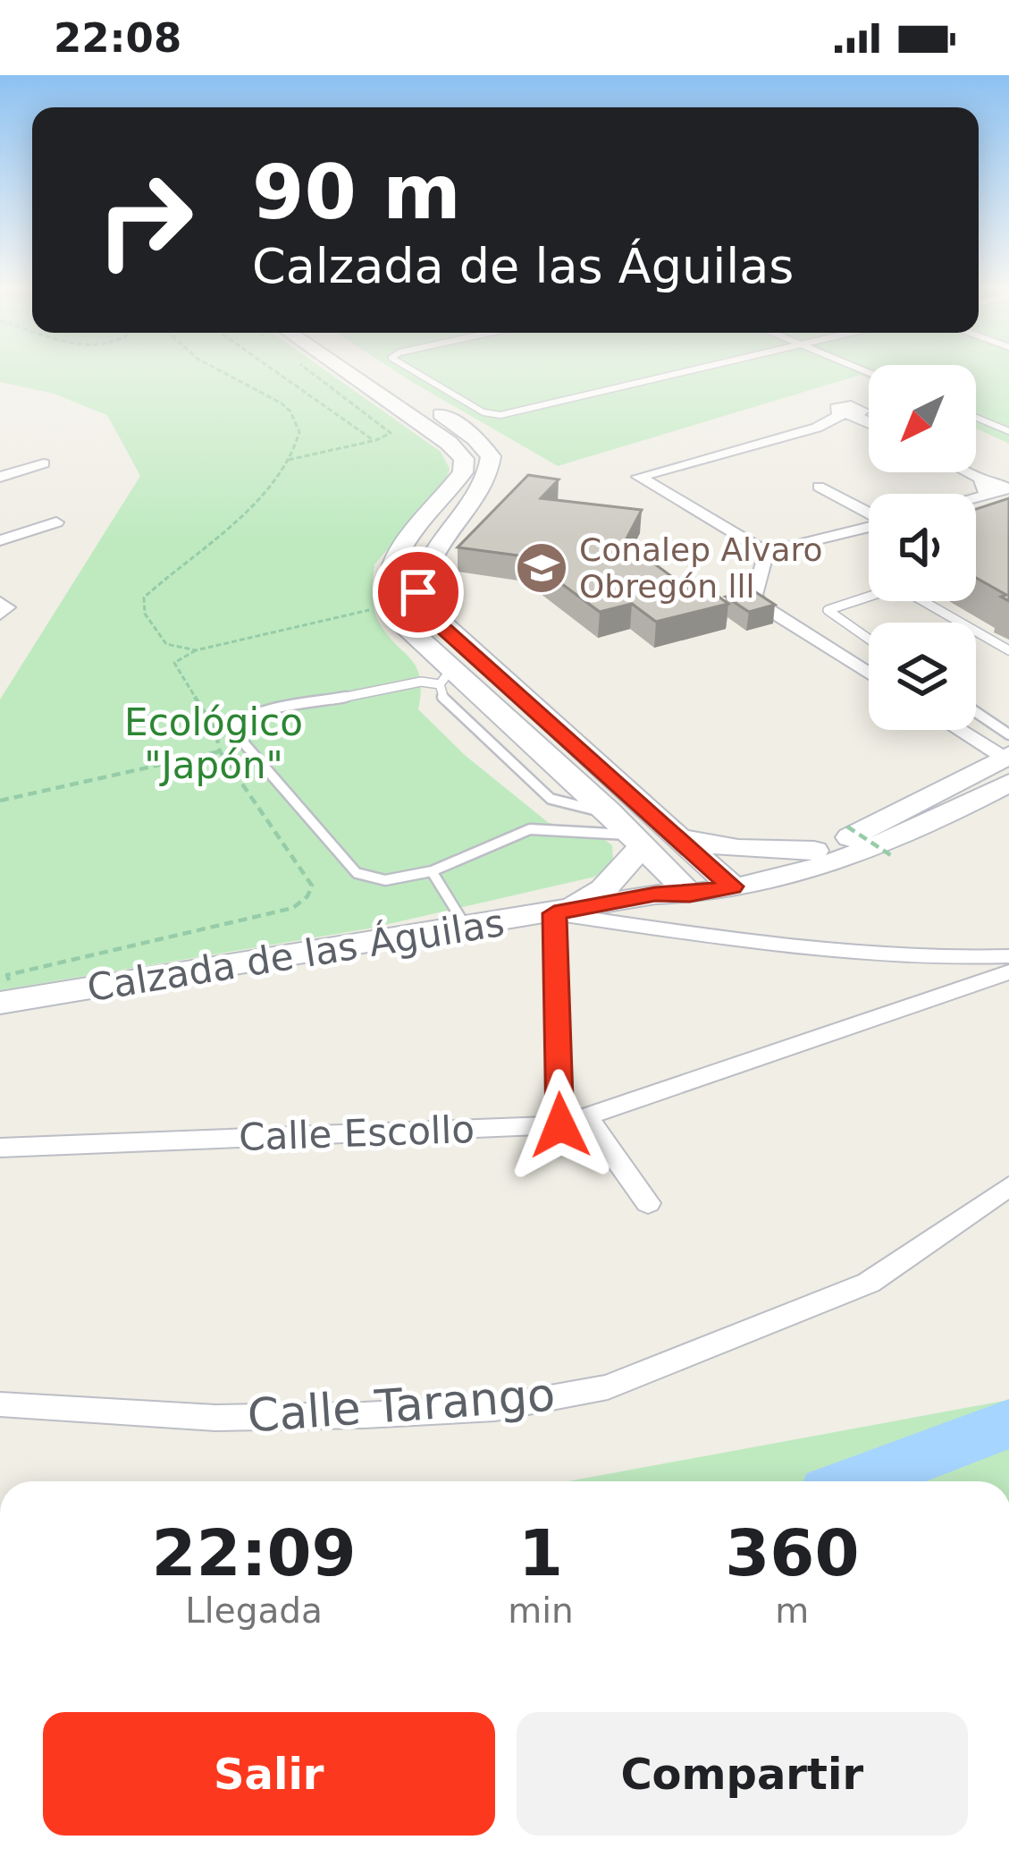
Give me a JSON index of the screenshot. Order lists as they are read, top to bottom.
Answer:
{
  "streets": {
    "main road": ["Calzada de las Águilas"],
    "street": ["Calle Escollo", "Calle Tarango"]
  },
  "parks": ["Ecológico \"Japón\""],
  "places": {
    "school or university": ["Conalep Alvaro Obregón lll"]
  },
  "north": "bottom left",
  "page": {
    "status": "22:08",
    "turn": ["90 m", "Calzada de las Águilas"],
    "eta": [
      "22:09",
      "Llegada",
      "1",
      "min",
      "360",
      "m"
    ],
    "buttons": ["Salir", "Compartir"]
  }
}
